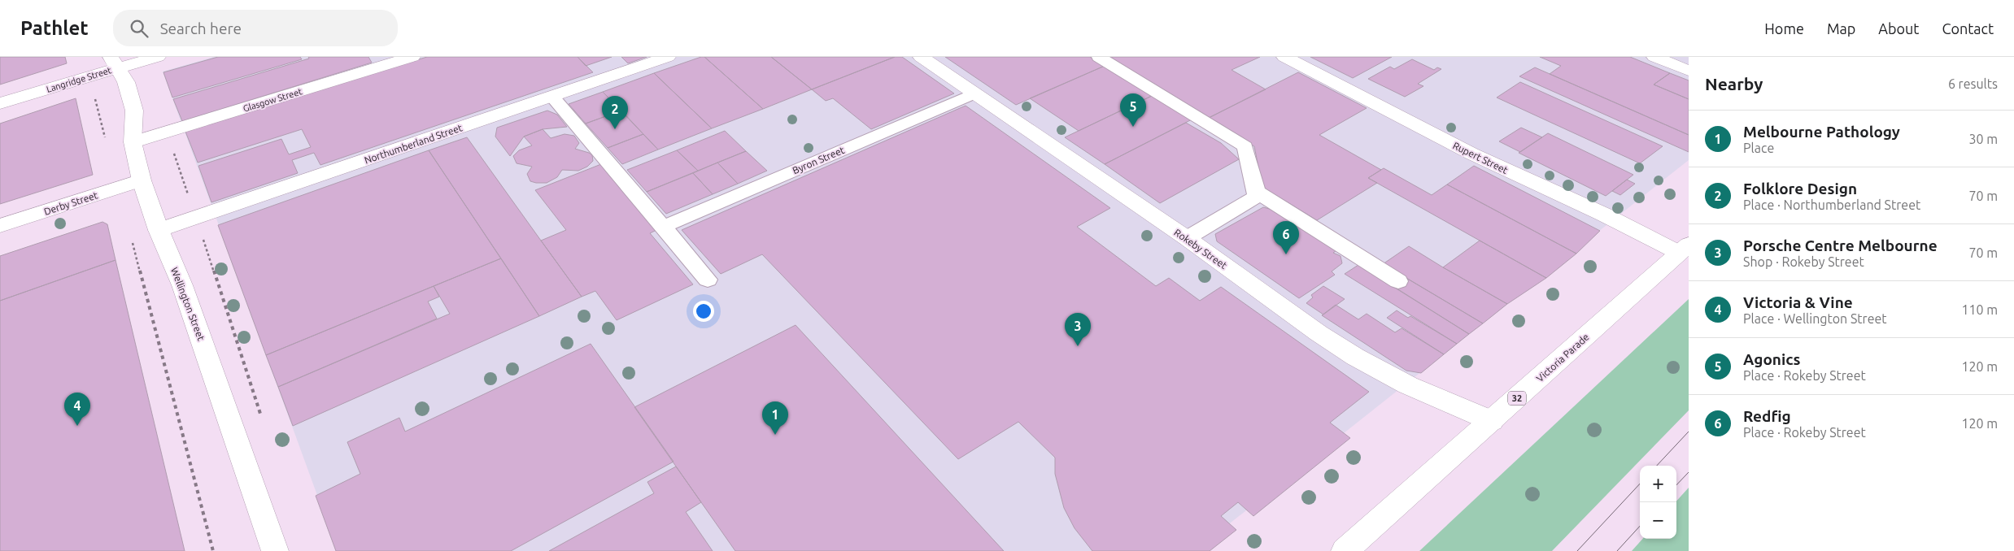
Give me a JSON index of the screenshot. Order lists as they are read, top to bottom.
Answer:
{
  "streets": {
    "street": [
      "Langridge Street",
      "Glasgow Street",
      "Northumberland Street",
      "Rupert Street",
      "Derby Street",
      "Rokeby Street",
      "Wellington Street",
      "Victoria Parade",
      "32"
    ],
    "lane": ["Byron Street"]
  },
  "crossings": [
    ["Langridge Street", "Wellington Street"],
    ["Glasgow Street", "Wellington Street"],
    ["Northumberland Street", "Wellington Street"],
    ["Rupert Street", "Victoria Parade"],
    ["Byron Street", "Rokeby Street"],
    ["Derby Street", "Wellington Street"],
    ["Rokeby Street", "Victoria Parade"]
  ],
  "page": {
    "header": "Pathlet",
    "search": "Search here",
    "nav": [
      "Home",
      "Map",
      "About",
      "Contact"
    ],
    "heading": ["Nearby", "6 results"],
    "pins": [
      "5",
      "2",
      "6",
      "3",
      "4",
      "1"
    ],
    "list": [
      {
        "mark": "1",
        "name": "Melbourne Pathology",
        "note": "Place",
        "value": "30 m"
      },
      {
        "mark": "2",
        "name": "Folklore Design",
        "note": "Place · Northumberland Street",
        "value": "70 m"
      },
      {
        "mark": "3",
        "name": "Porsche Centre Melbourne",
        "note": "Shop · Rokeby Street",
        "value": "70 m"
      },
      {
        "mark": "4",
        "name": "Victoria & Vine",
        "note": "Place · Wellington Street",
        "value": "110 m"
      },
      {
        "mark": "5",
        "name": "Agonics",
        "note": "Place · Rokeby Street",
        "value": "120 m"
      },
      {
        "mark": "6",
        "name": "Redfig",
        "note": "Place · Rokeby Street",
        "value": "120 m"
      }
    ],
    "map_buttons": ["+", "−"]
  }
}
